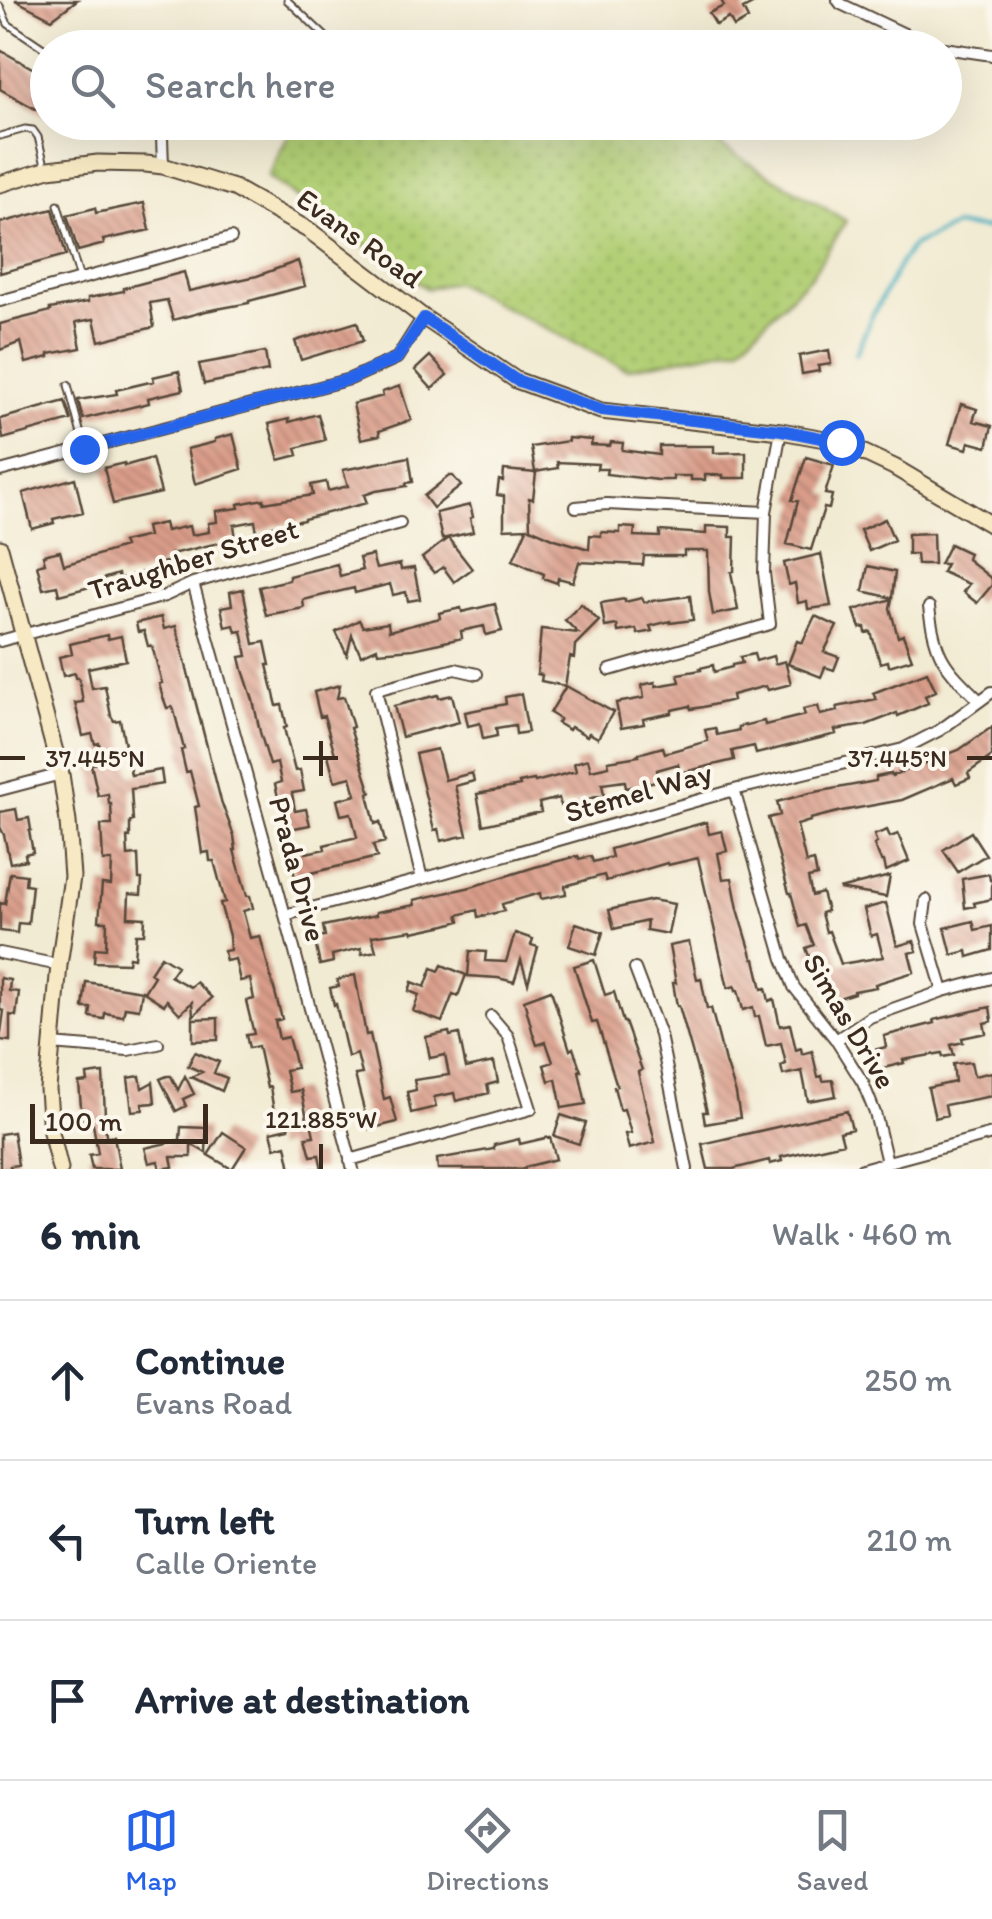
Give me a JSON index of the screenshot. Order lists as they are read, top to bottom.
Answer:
{
  "streets": {
    "street": [
      "Evans Road",
      "Traughber Street",
      "Stemel Way",
      "Prada Drive",
      "Simas Drive"
    ]
  },
  "crossings": [
    ["Traughber Street", "Prada Drive"],
    ["Stemel Way", "Prada Drive"],
    ["Stemel Way", "Simas Drive"]
  ],
  "scale_bar": "100 m",
  "page": {
    "search": "Search here",
    "scale": "100 m",
    "heading": ["6 min", "Walk · 460 m"],
    "list": [
      ["Continue", "Evans Road", "250 m"],
      ["Turn left", "Calle Oriente", "210 m"],
      "Arrive at destination"
    ],
    "nav": ["Map", "Directions", "Saved"]
  },
  "coordinates": ["37.445°N", "121.885°W"]
}
